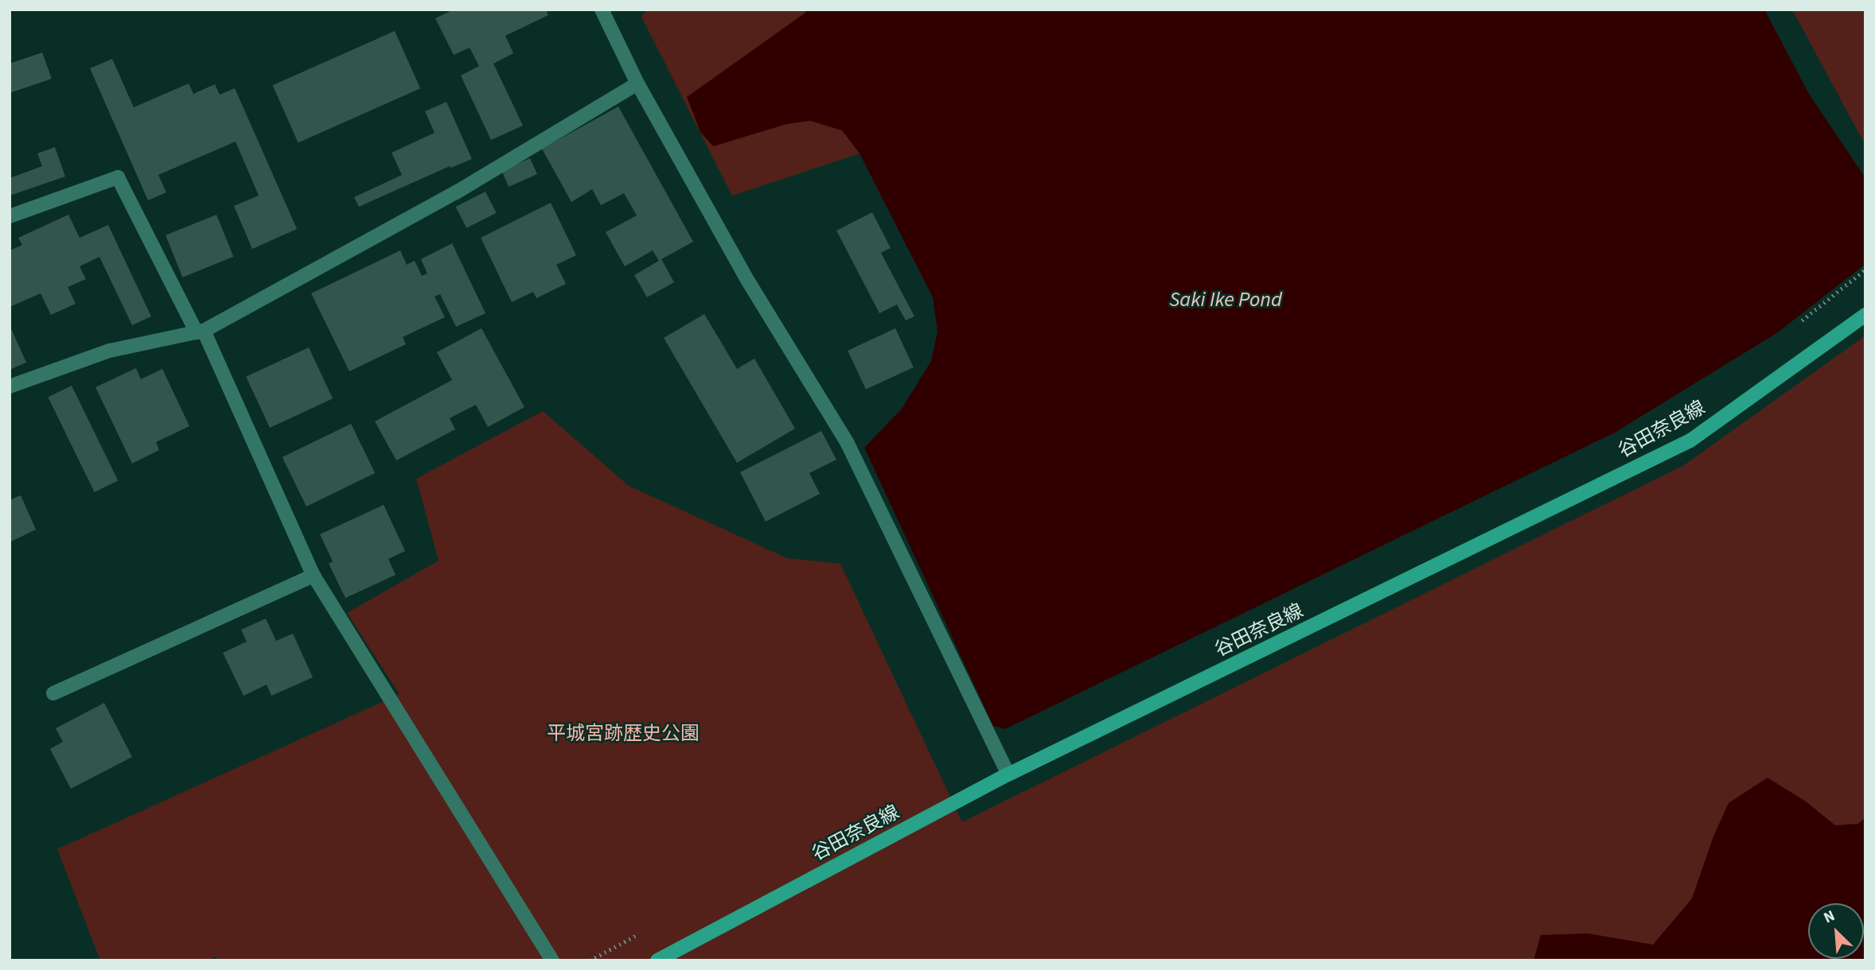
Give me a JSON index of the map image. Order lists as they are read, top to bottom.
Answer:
{
  "streets": {
    "main road": ["谷田奈良線"]
  },
  "water": ["Saki Ike Pond"],
  "parks": ["平城宮跡歴史公園"],
  "north": "top left"
}
